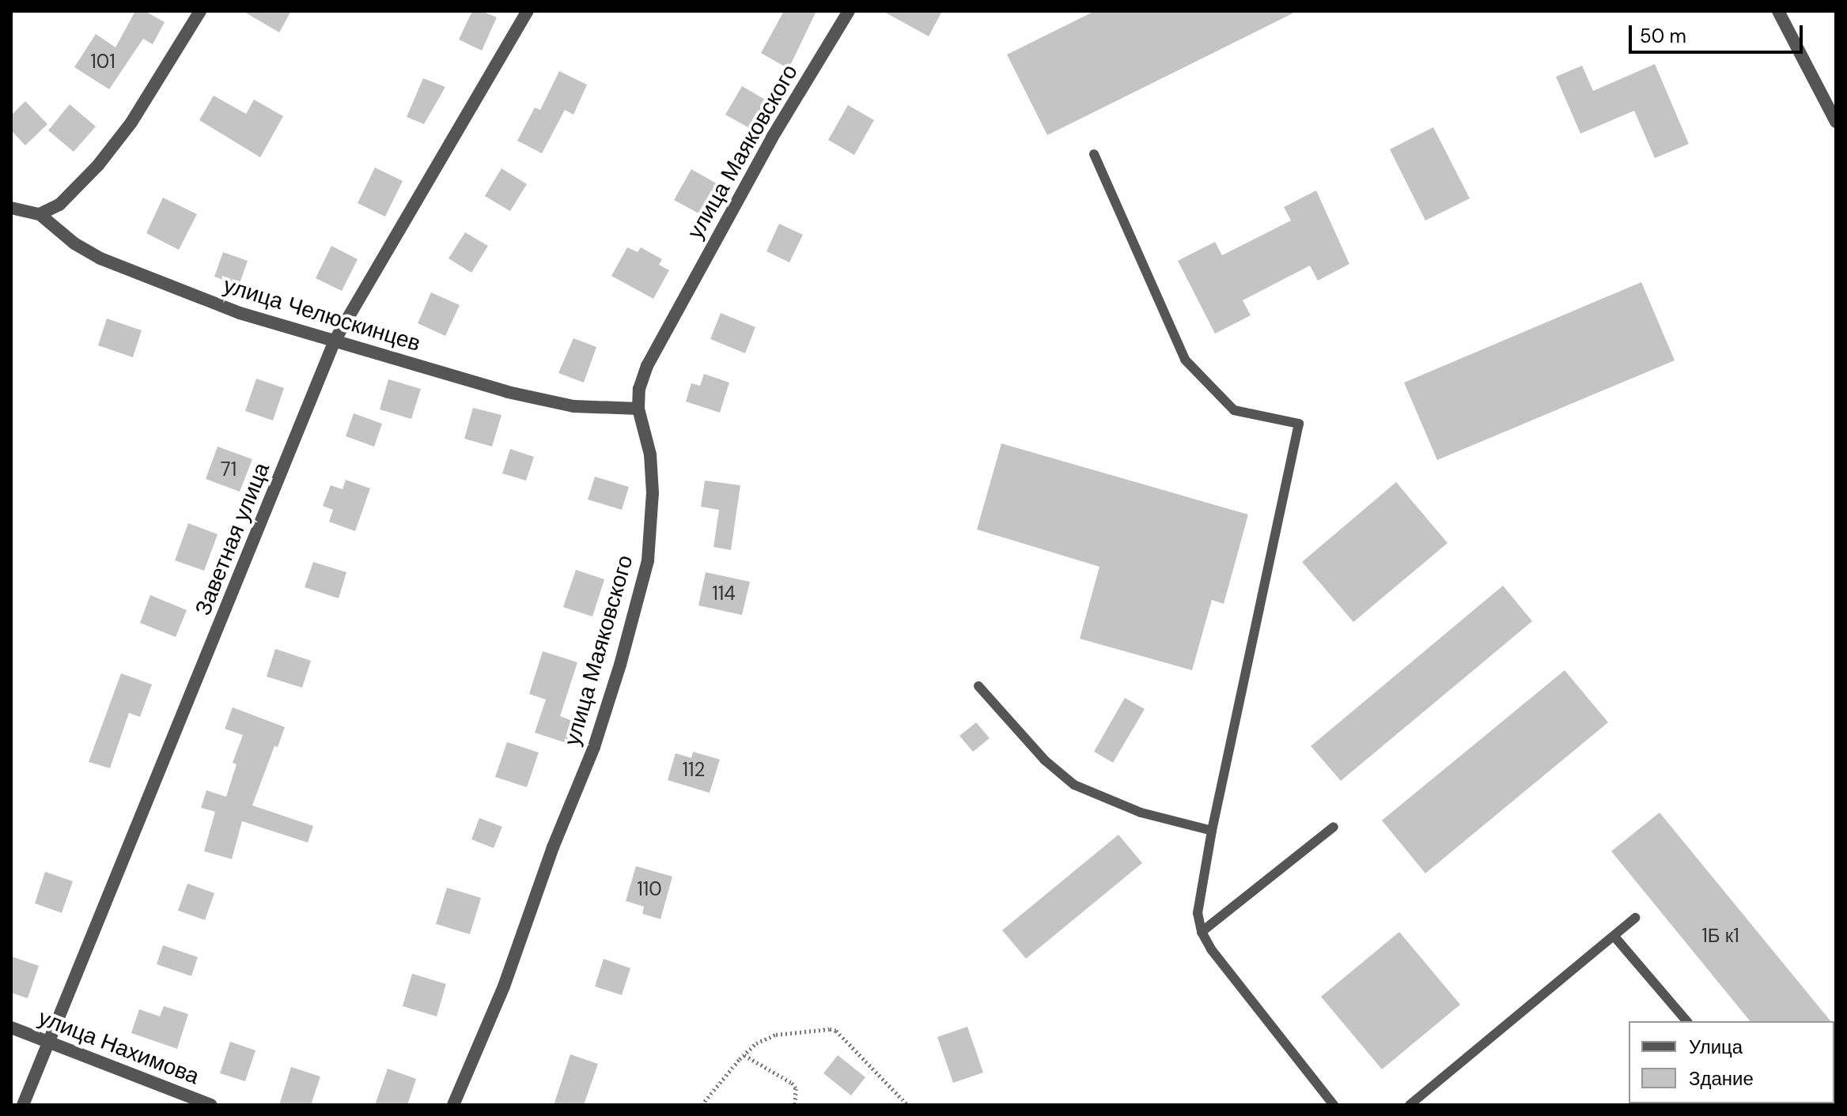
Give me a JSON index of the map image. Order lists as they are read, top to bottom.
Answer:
{
  "streets": {
    "street": [
      "улица Маяковского",
      "улица Челюскинцев",
      "Заветная улица",
      "улица Нахимова"
    ]
  },
  "crossings": [
    ["улица Маяковского", "улица Челюскинцев"],
    ["улица Челюскинцев", "Заветная улица"],
    ["Заветная улица", "улица Нахимова"]
  ],
  "house_numbers": [
    "101",
    "71",
    "114",
    "112",
    "110",
    "1Б к1"
  ],
  "legend": ["Улица", "Здание"],
  "scale_bar": "50 m"
}
